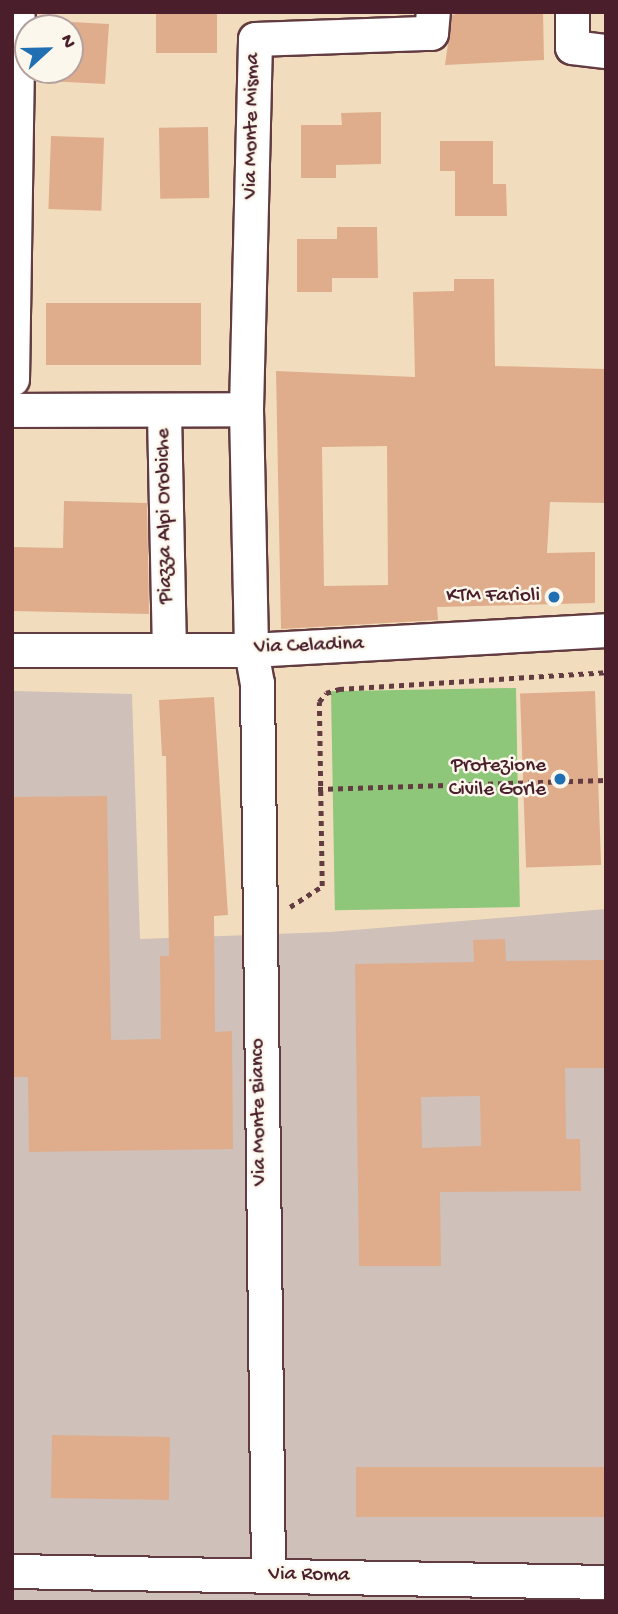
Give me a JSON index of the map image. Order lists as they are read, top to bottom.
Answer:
{
  "streets": {
    "street": [
      "Via Monte Misma",
      "Piazza Alpi Orobiche",
      "Via Celadina",
      "Via Monte Bianco",
      "Via Roma"
    ]
  },
  "crossings": [
    ["Via Monte Misma", "Piazza Alpi Orobiche"],
    ["Piazza Alpi Orobiche", "Via Celadina"],
    ["Via Celadina", "Via Monte Bianco"],
    ["Via Monte Bianco", "Via Roma"]
  ],
  "places": ["KTM Farioli", "Protezione Civile Gorle"],
  "north": "right"
}
